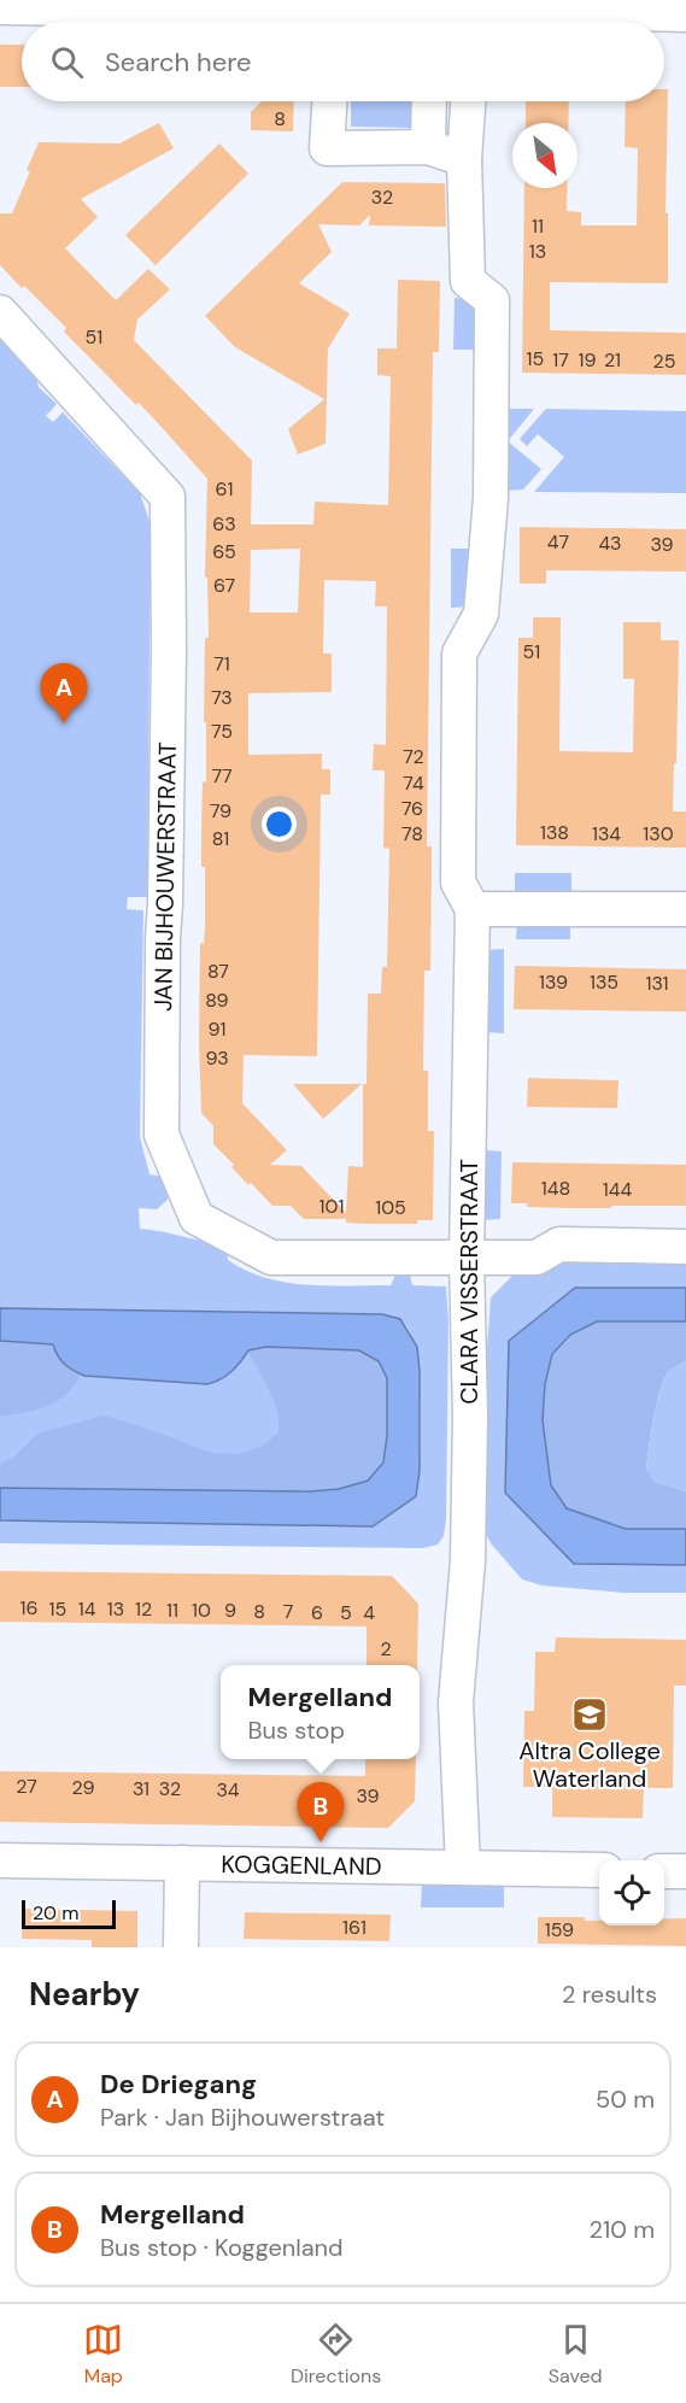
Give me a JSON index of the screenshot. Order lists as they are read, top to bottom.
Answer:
{
  "streets": {
    "street": ["JAN BIJHOUWERSTRAAT", "CLARA VISSERSTRAAT", "KOGGENLAND"]
  },
  "crossings": [
    ["JAN BIJHOUWERSTRAAT", "CLARA VISSERSTRAAT"],
    ["CLARA VISSERSTRAAT", "KOGGENLAND"]
  ],
  "places": {
    "school or university": ["Altra College Waterland"]
  },
  "house_numbers": [
    "8",
    "32",
    "11",
    "13",
    "51",
    "15",
    "17",
    "19",
    "21",
    "25",
    "61",
    "63",
    "47",
    "43",
    "39",
    "65",
    "67",
    "51",
    "71",
    "73",
    "75",
    "72",
    "77",
    "74",
    "76",
    "79",
    "138",
    "78",
    "134",
    "130",
    "81",
    "87",
    "139",
    "135",
    "131",
    "89",
    "91",
    "93",
    "148",
    "144",
    "101",
    "105",
    "16",
    "15",
    "14",
    "13",
    "12",
    "11",
    "10",
    "9",
    "8",
    "7",
    "6",
    "5",
    "4",
    "2",
    "27",
    "29",
    "31",
    "32",
    "34",
    "39",
    "161",
    "159"
  ],
  "scale_bar": "20 m",
  "north": "bottom right",
  "page": {
    "search": "Search here",
    "pins": ["A", "B"],
    "popup": ["Mergelland", "Bus stop"],
    "scale": "20 m",
    "heading": ["Nearby", "2 results"],
    "list": [
      {
        "mark": "A",
        "name": "De Driegang",
        "note": "Park · Jan Bijhouwerstraat",
        "value": "50 m"
      },
      {
        "mark": "B",
        "name": "Mergelland",
        "note": "Bus stop · Koggenland",
        "value": "210 m"
      }
    ],
    "nav": ["Map", "Directions", "Saved"]
  }
}
